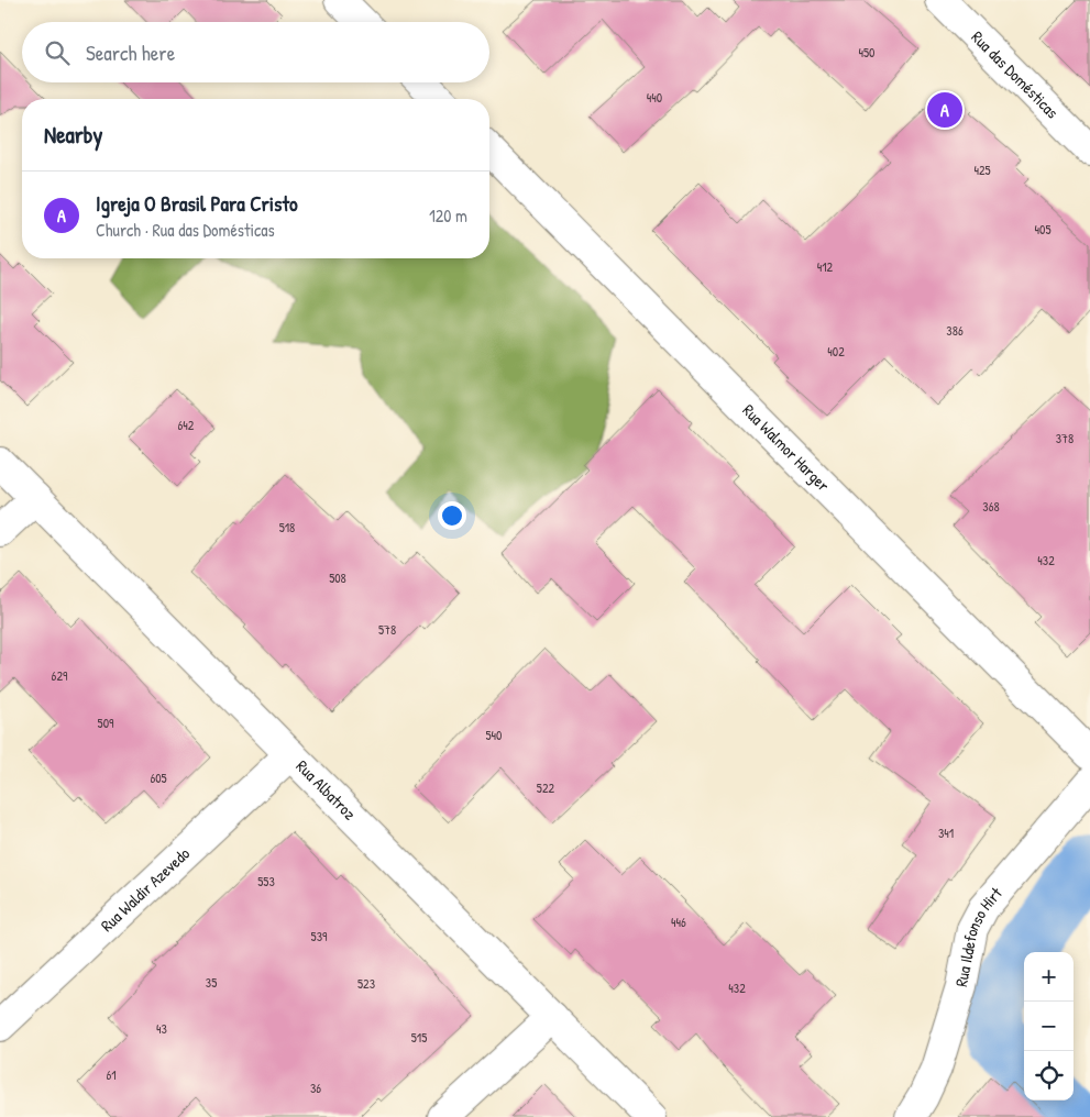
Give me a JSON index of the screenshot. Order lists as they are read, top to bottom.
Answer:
{
  "streets": {
    "street": [
      "Rua das Domésticas",
      "Rua Walmor Harger",
      "Rua Albatroz",
      "Rua Waldir Azevedo",
      "Rua Ildefonso Hirt"
    ]
  },
  "crossings": [
    ["Rua Albatroz", "Rua Waldir Azevedo"]
  ],
  "house_numbers": [
    "450",
    "440",
    "425",
    "405",
    "412",
    "386",
    "402",
    "642",
    "378",
    "368",
    "518",
    "432",
    "508",
    "578",
    "629",
    "509",
    "540",
    "605",
    "522",
    "341",
    "553",
    "446",
    "539",
    "35",
    "523",
    "432",
    "43",
    "515",
    "61",
    "36"
  ],
  "page": {
    "search": "Search here",
    "pins": "A",
    "heading": "Nearby",
    "list": [
      {
        "mark": "A",
        "name": "Igreja O Brasil Para Cristo",
        "note": "Church · Rua das Domésticas",
        "value": "120 m"
      }
    ],
    "map_buttons": ["+", "−"]
  }
}
